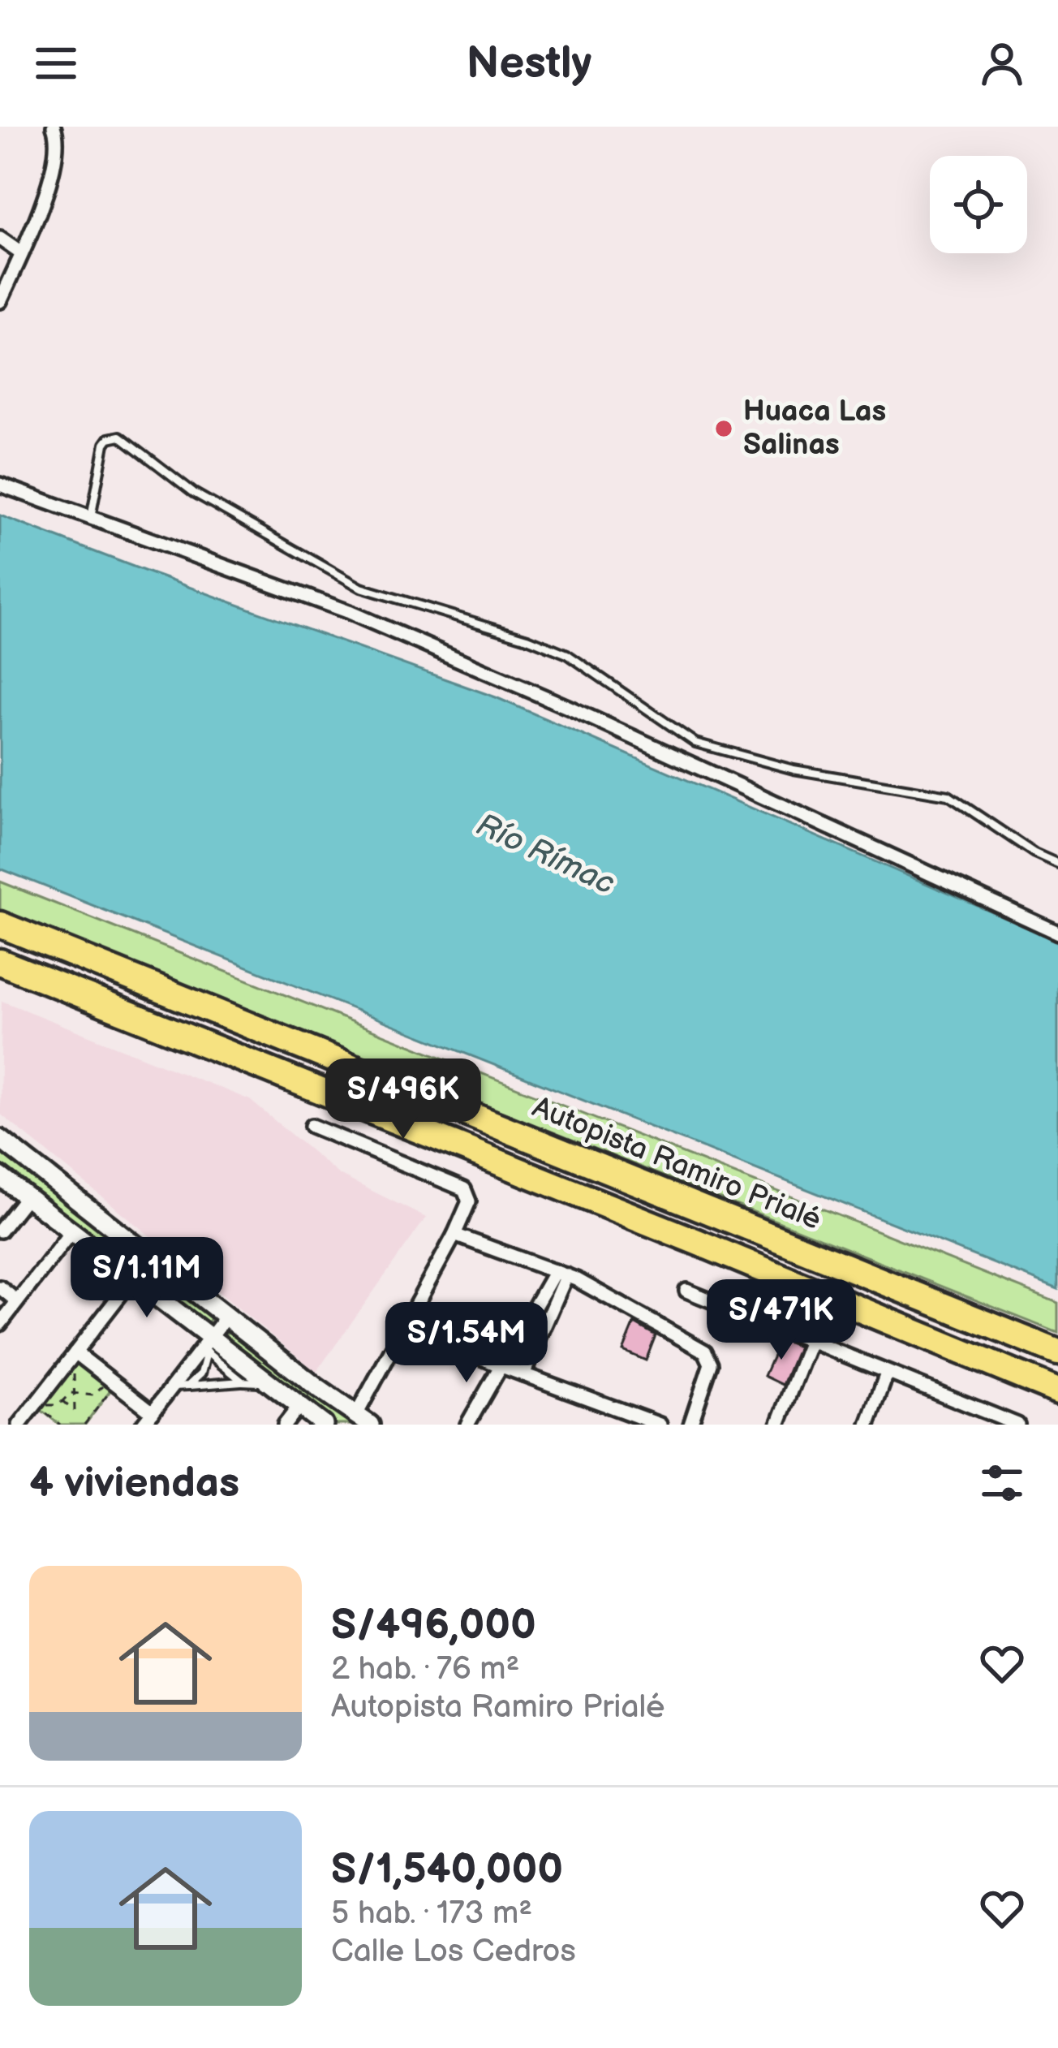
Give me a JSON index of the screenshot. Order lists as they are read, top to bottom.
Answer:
{
  "streets": {
    "highway": ["Autopista Ramiro Prialé"]
  },
  "water": ["Río Rímac"],
  "places": ["Huaca Las Salinas"],
  "page": {
    "header": "Nestly",
    "price": [
      "S/496K",
      "S/1.11M",
      "S/471K",
      "S/1.54M"
    ],
    "heading": "4 viviendas",
    "list": [
      {
        "name": "S/496,000",
        "note": "2 hab. · 76 m² · Autopista Ramiro Prialé"
      },
      {
        "name": "S/1,540,000",
        "note": "5 hab. · 173 m² · Calle Los Cedros"
      }
    ]
  }
}
